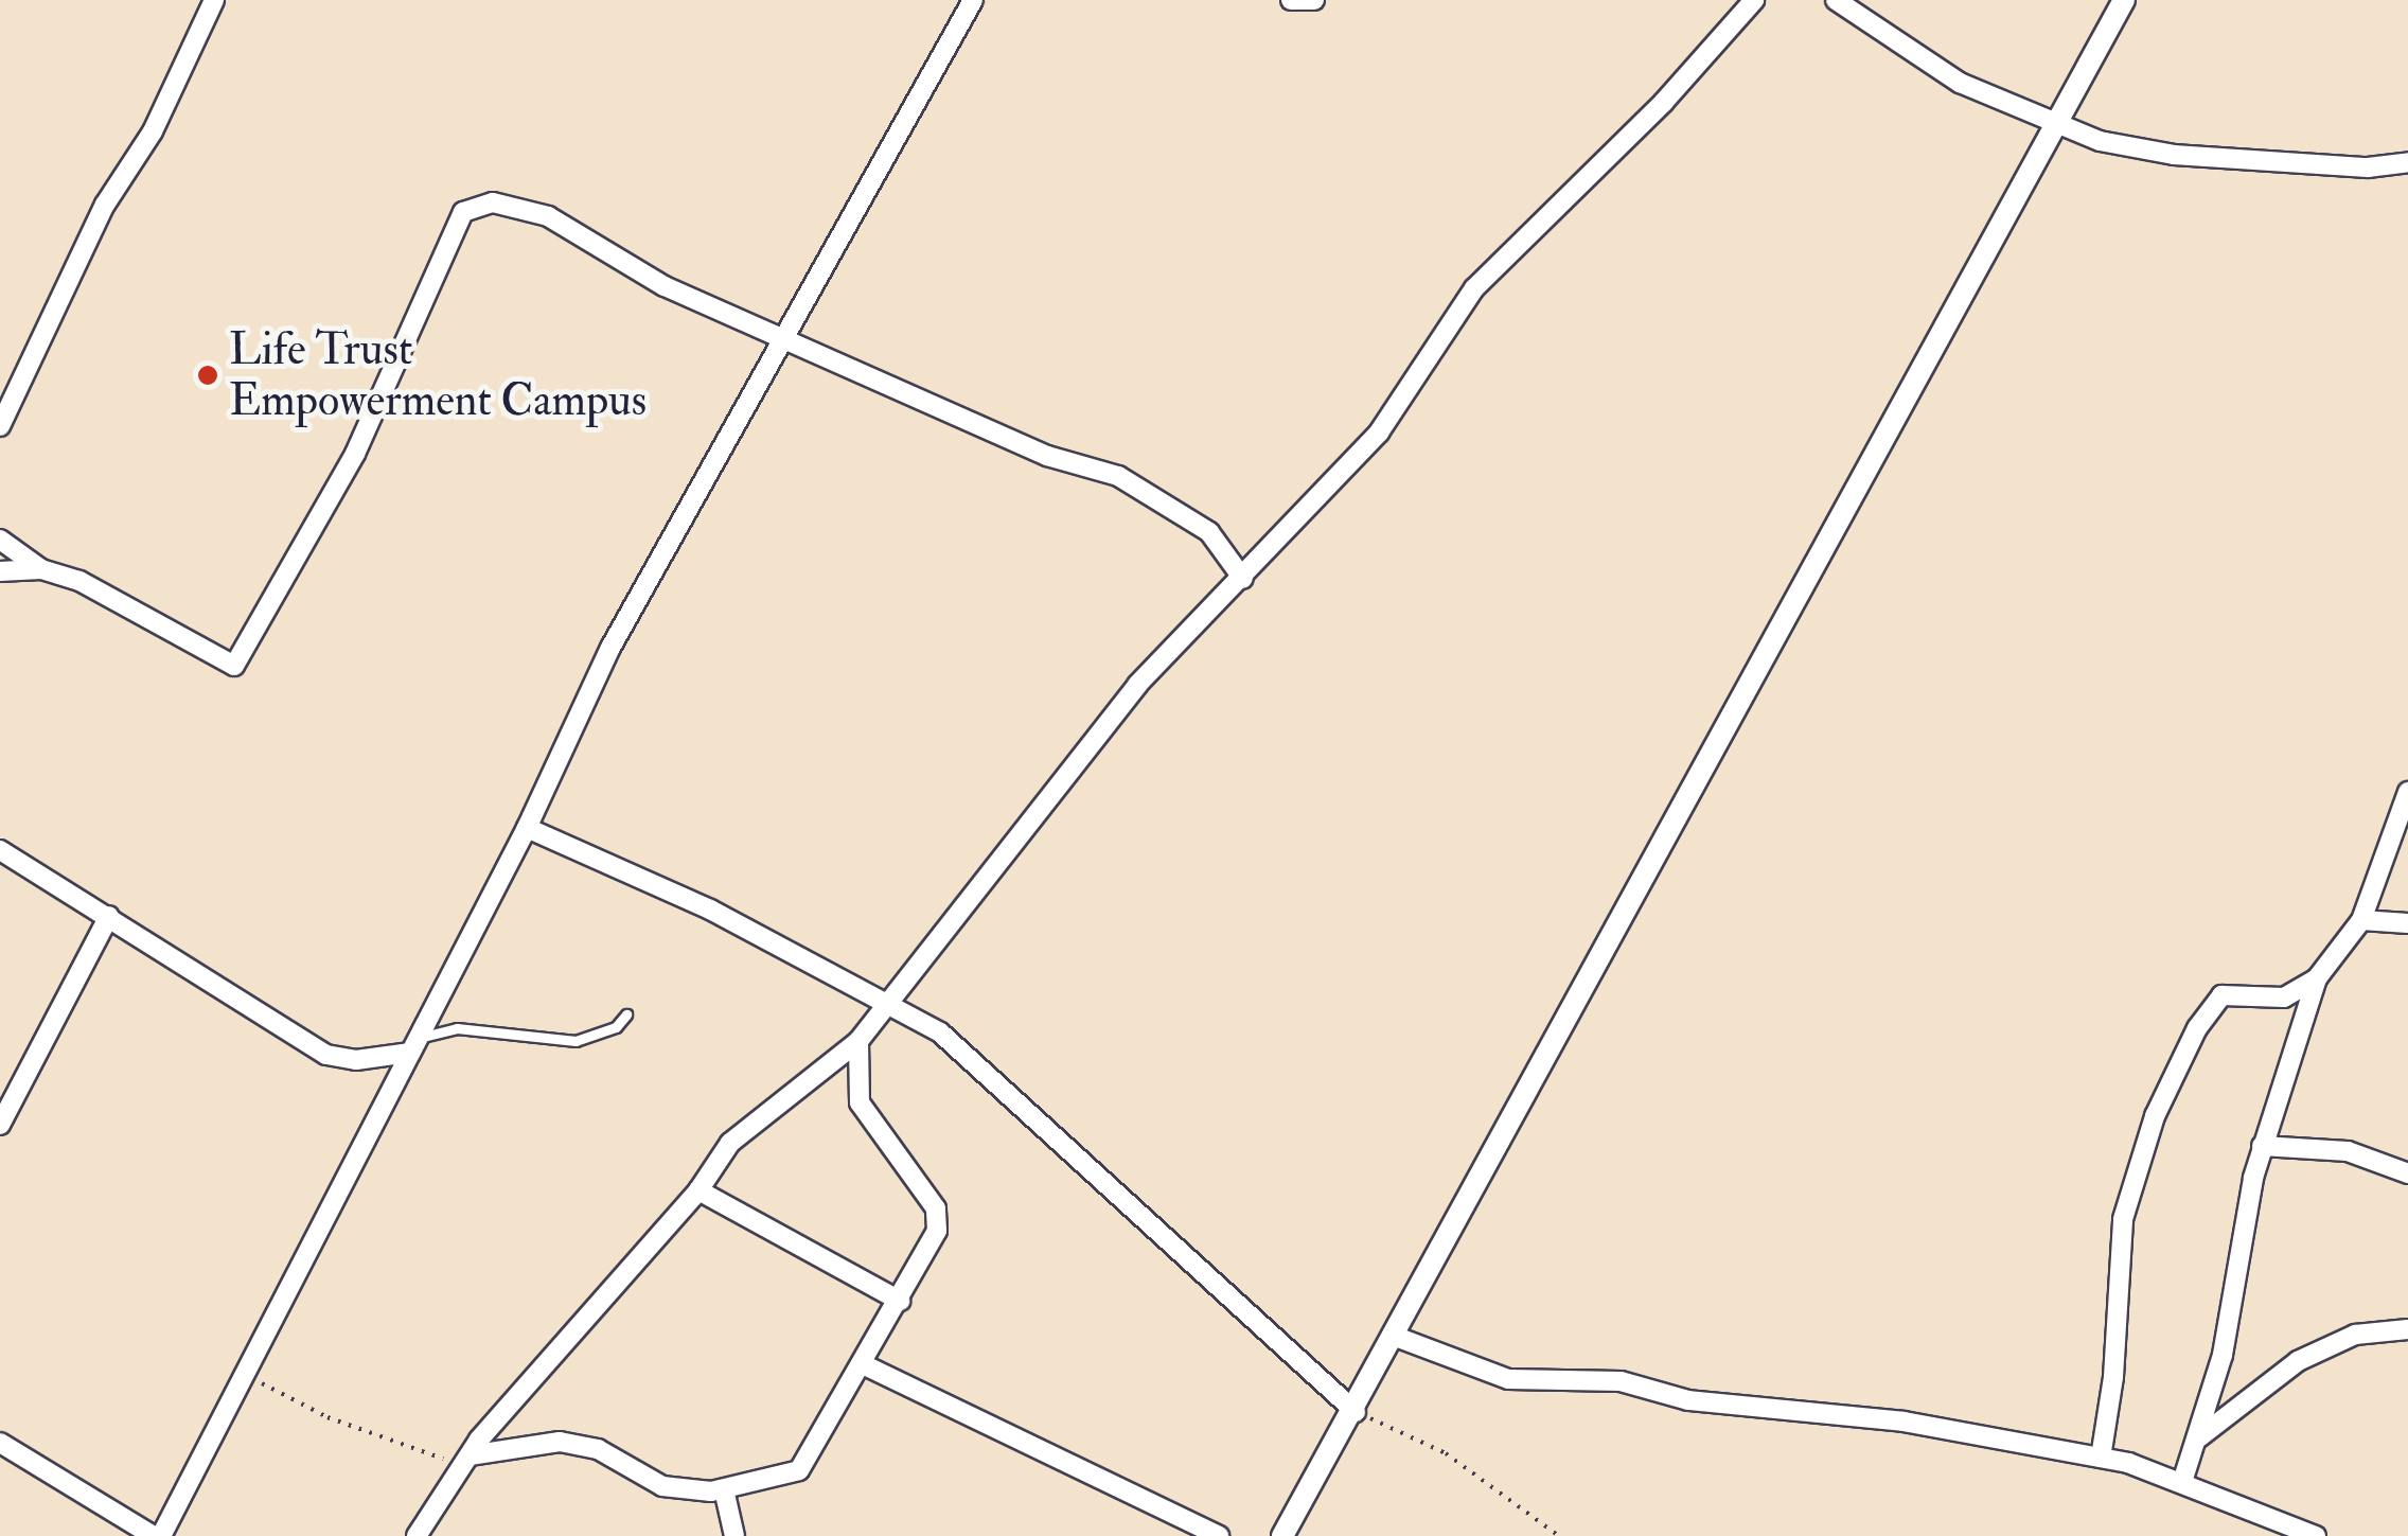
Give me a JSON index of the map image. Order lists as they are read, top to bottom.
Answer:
{
  "places": ["Life Trust Empowerment Campus"]
}
